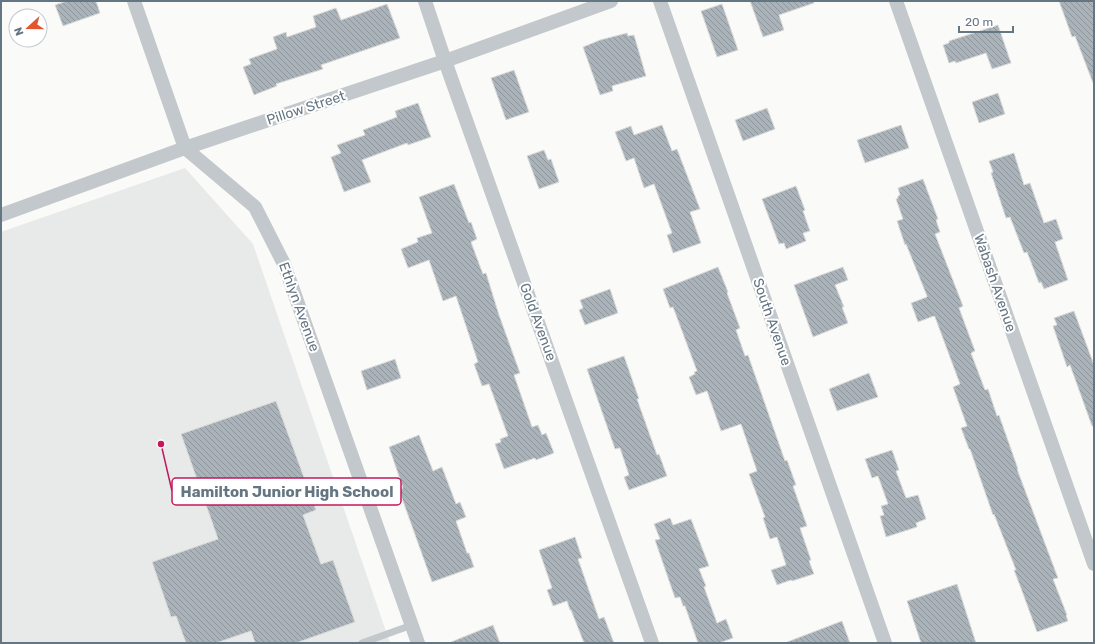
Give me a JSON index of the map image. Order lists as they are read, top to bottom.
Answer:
{
  "streets": {
    "street": [
      "Pillow Street",
      "Wabash Avenue",
      "Ethlyn Avenue",
      "Gold Avenue",
      "South Avenue"
    ]
  },
  "crossings": [
    ["Pillow Street", "Ethlyn Avenue"],
    ["Pillow Street", "Gold Avenue"]
  ],
  "places": ["Hamilton Junior High School"],
  "scale_bar": "20 m",
  "north": "left"
}
